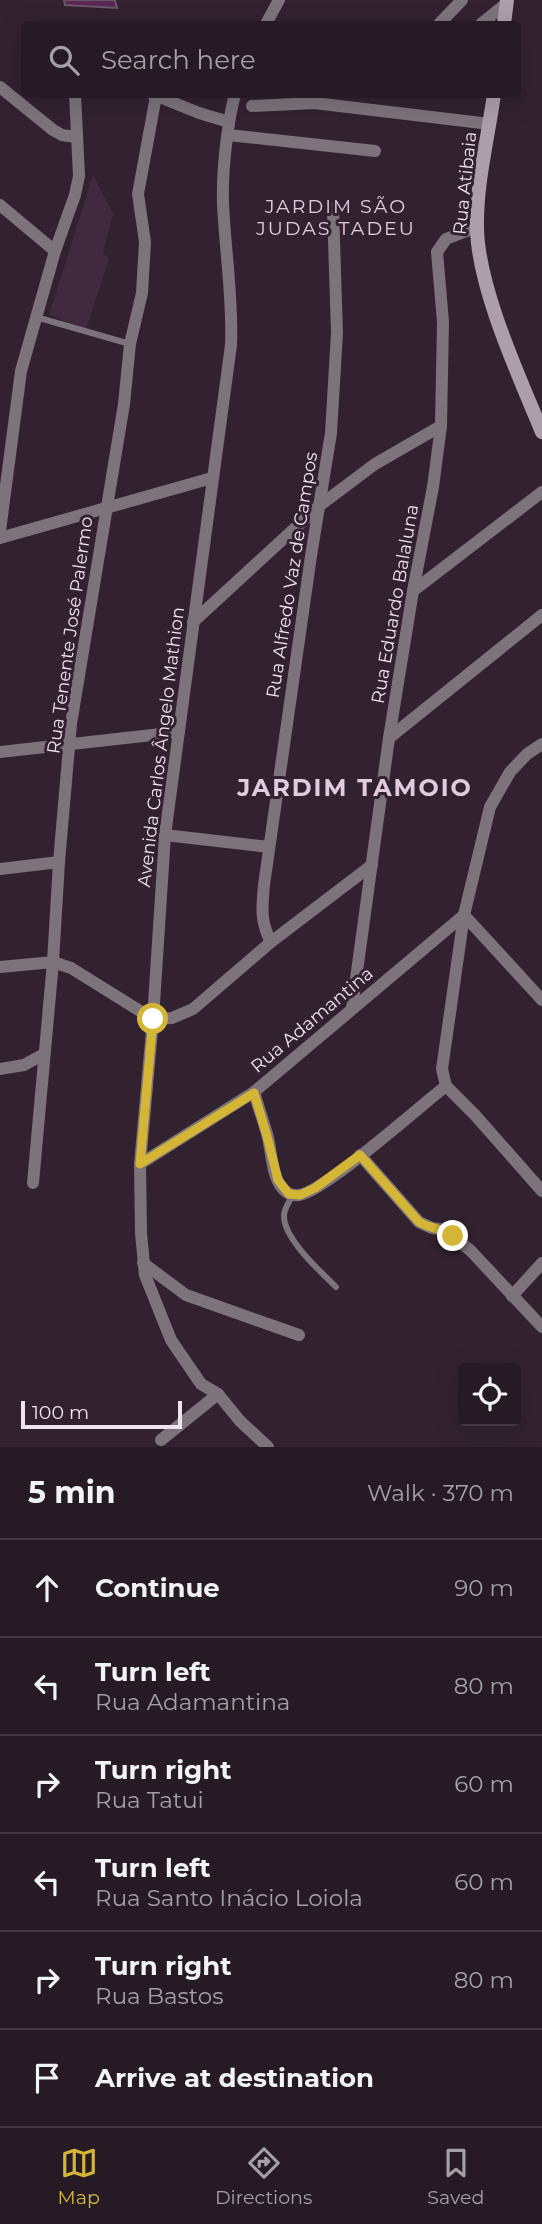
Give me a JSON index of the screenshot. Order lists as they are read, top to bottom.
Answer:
{
  "streets": {
    "main road": ["Rua Atibaia"],
    "street": [
      "Rua Alfredo Vaz de Campos",
      "Rua Eduardo Balaluna",
      "Rua Tenente José Palermo",
      "Avenida Carlos Ângelo Mathion",
      "Rua Adamantina"
    ]
  },
  "crossings": [
    ["Rua Atibaia", "Rua Eduardo Balaluna"],
    ["Rua Eduardo Balaluna", "Rua Adamantina"],
    ["Avenida Carlos Ângelo Mathion", "Rua Adamantina"]
  ],
  "districts": ["JARDIM SÃO JUDAS TADEU", "JARDIM TAMOIO"],
  "scale_bar": "100 m",
  "page": {
    "search": "Search here",
    "scale": "100 m",
    "heading": ["5 min", "Walk · 370 m"],
    "list": [
      ["Continue", "90 m"],
      ["Turn left", "Rua Adamantina", "80 m"],
      ["Turn right", "Rua Tatui", "60 m"],
      ["Turn left", "Rua Santo Inácio Loiola", "60 m"],
      ["Turn right", "Rua Bastos", "80 m"],
      "Arrive at destination"
    ],
    "nav": ["Map", "Directions", "Saved"]
  }
}
